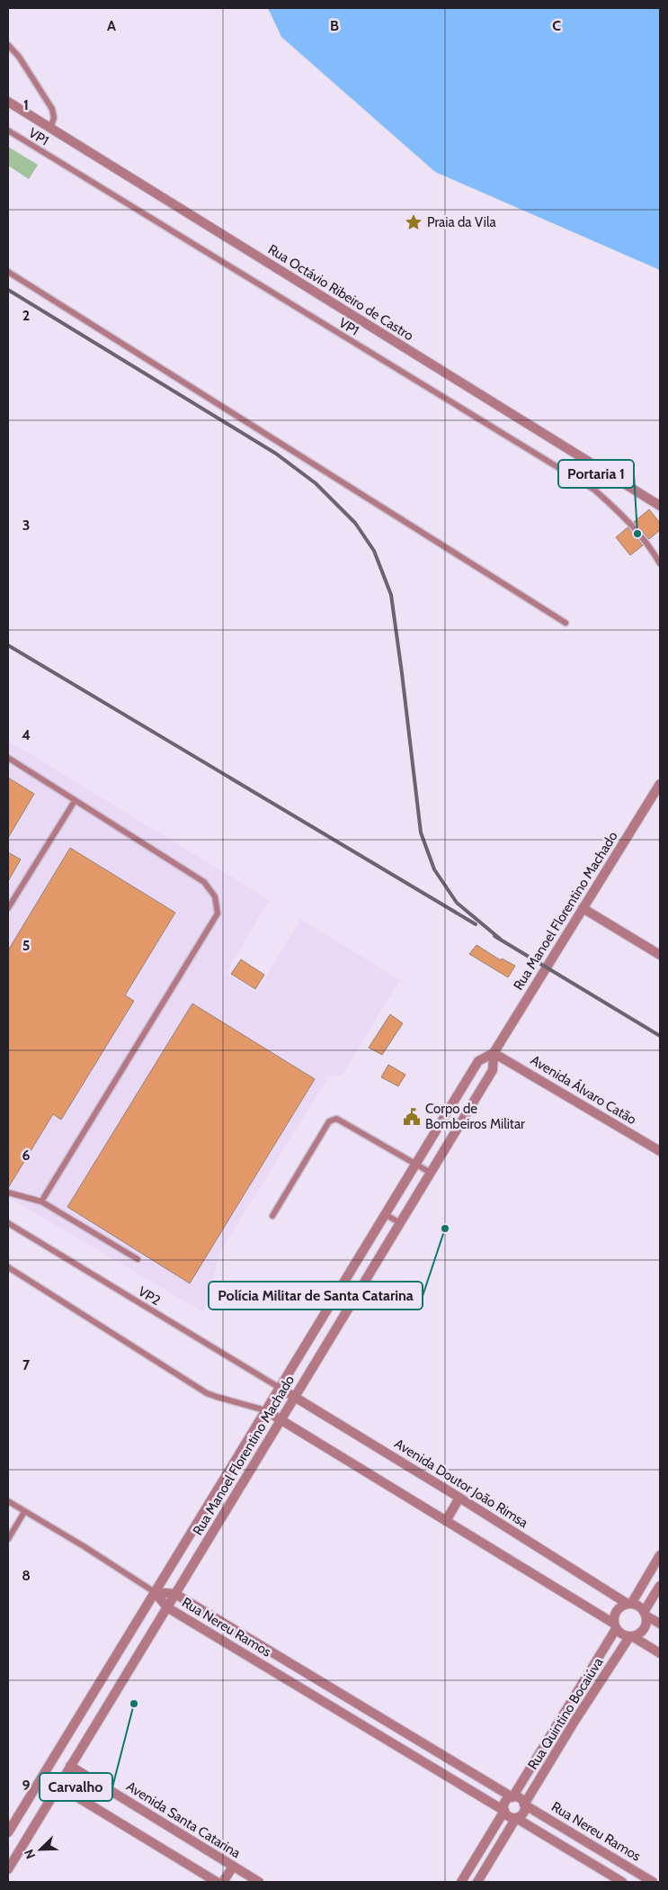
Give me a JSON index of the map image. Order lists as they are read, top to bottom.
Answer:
{
  "streets": {
    "street": [
      "Rua Octávio Ribeiro de Castro",
      "Rua Manoel Florentino Machado",
      "Avenida Álvaro Catão",
      "Avenida Doutor João Rimsa",
      "Rua Nereu Ramos",
      "Rua Quintino Bocaiúva",
      "Avenida Santa Catarina"
    ],
    "lane": ["VP1", "VP2"]
  },
  "crossings": [
    ["Rua Manoel Florentino Machado", "Avenida Álvaro Catão"],
    ["Rua Manoel Florentino Machado", "VP2"],
    ["Rua Manoel Florentino Machado", "Avenida Doutor João Rimsa"],
    ["Rua Manoel Florentino Machado", "Rua Nereu Ramos"],
    ["Rua Manoel Florentino Machado", "Avenida Santa Catarina"],
    ["VP2", "Avenida Doutor João Rimsa"],
    ["Avenida Doutor João Rimsa", "Rua Quintino Bocaiúva"],
    ["Rua Nereu Ramos", "Rua Quintino Bocaiúva"]
  ],
  "places": {
    "place": ["Praia da Vila"],
    "other": ["Portaria 1", "Polícia Militar de Santa Catarina", "Carvalho"],
    "public building": ["Corpo de Bombeiros Militar"]
  },
  "north": "bottom left",
  "grid": {
    "columns": ["A", "B", "C"],
    "rows": [
      "1",
      "2",
      "3",
      "4",
      "5",
      "6",
      "7",
      "8",
      "9"
    ]
  }
}
